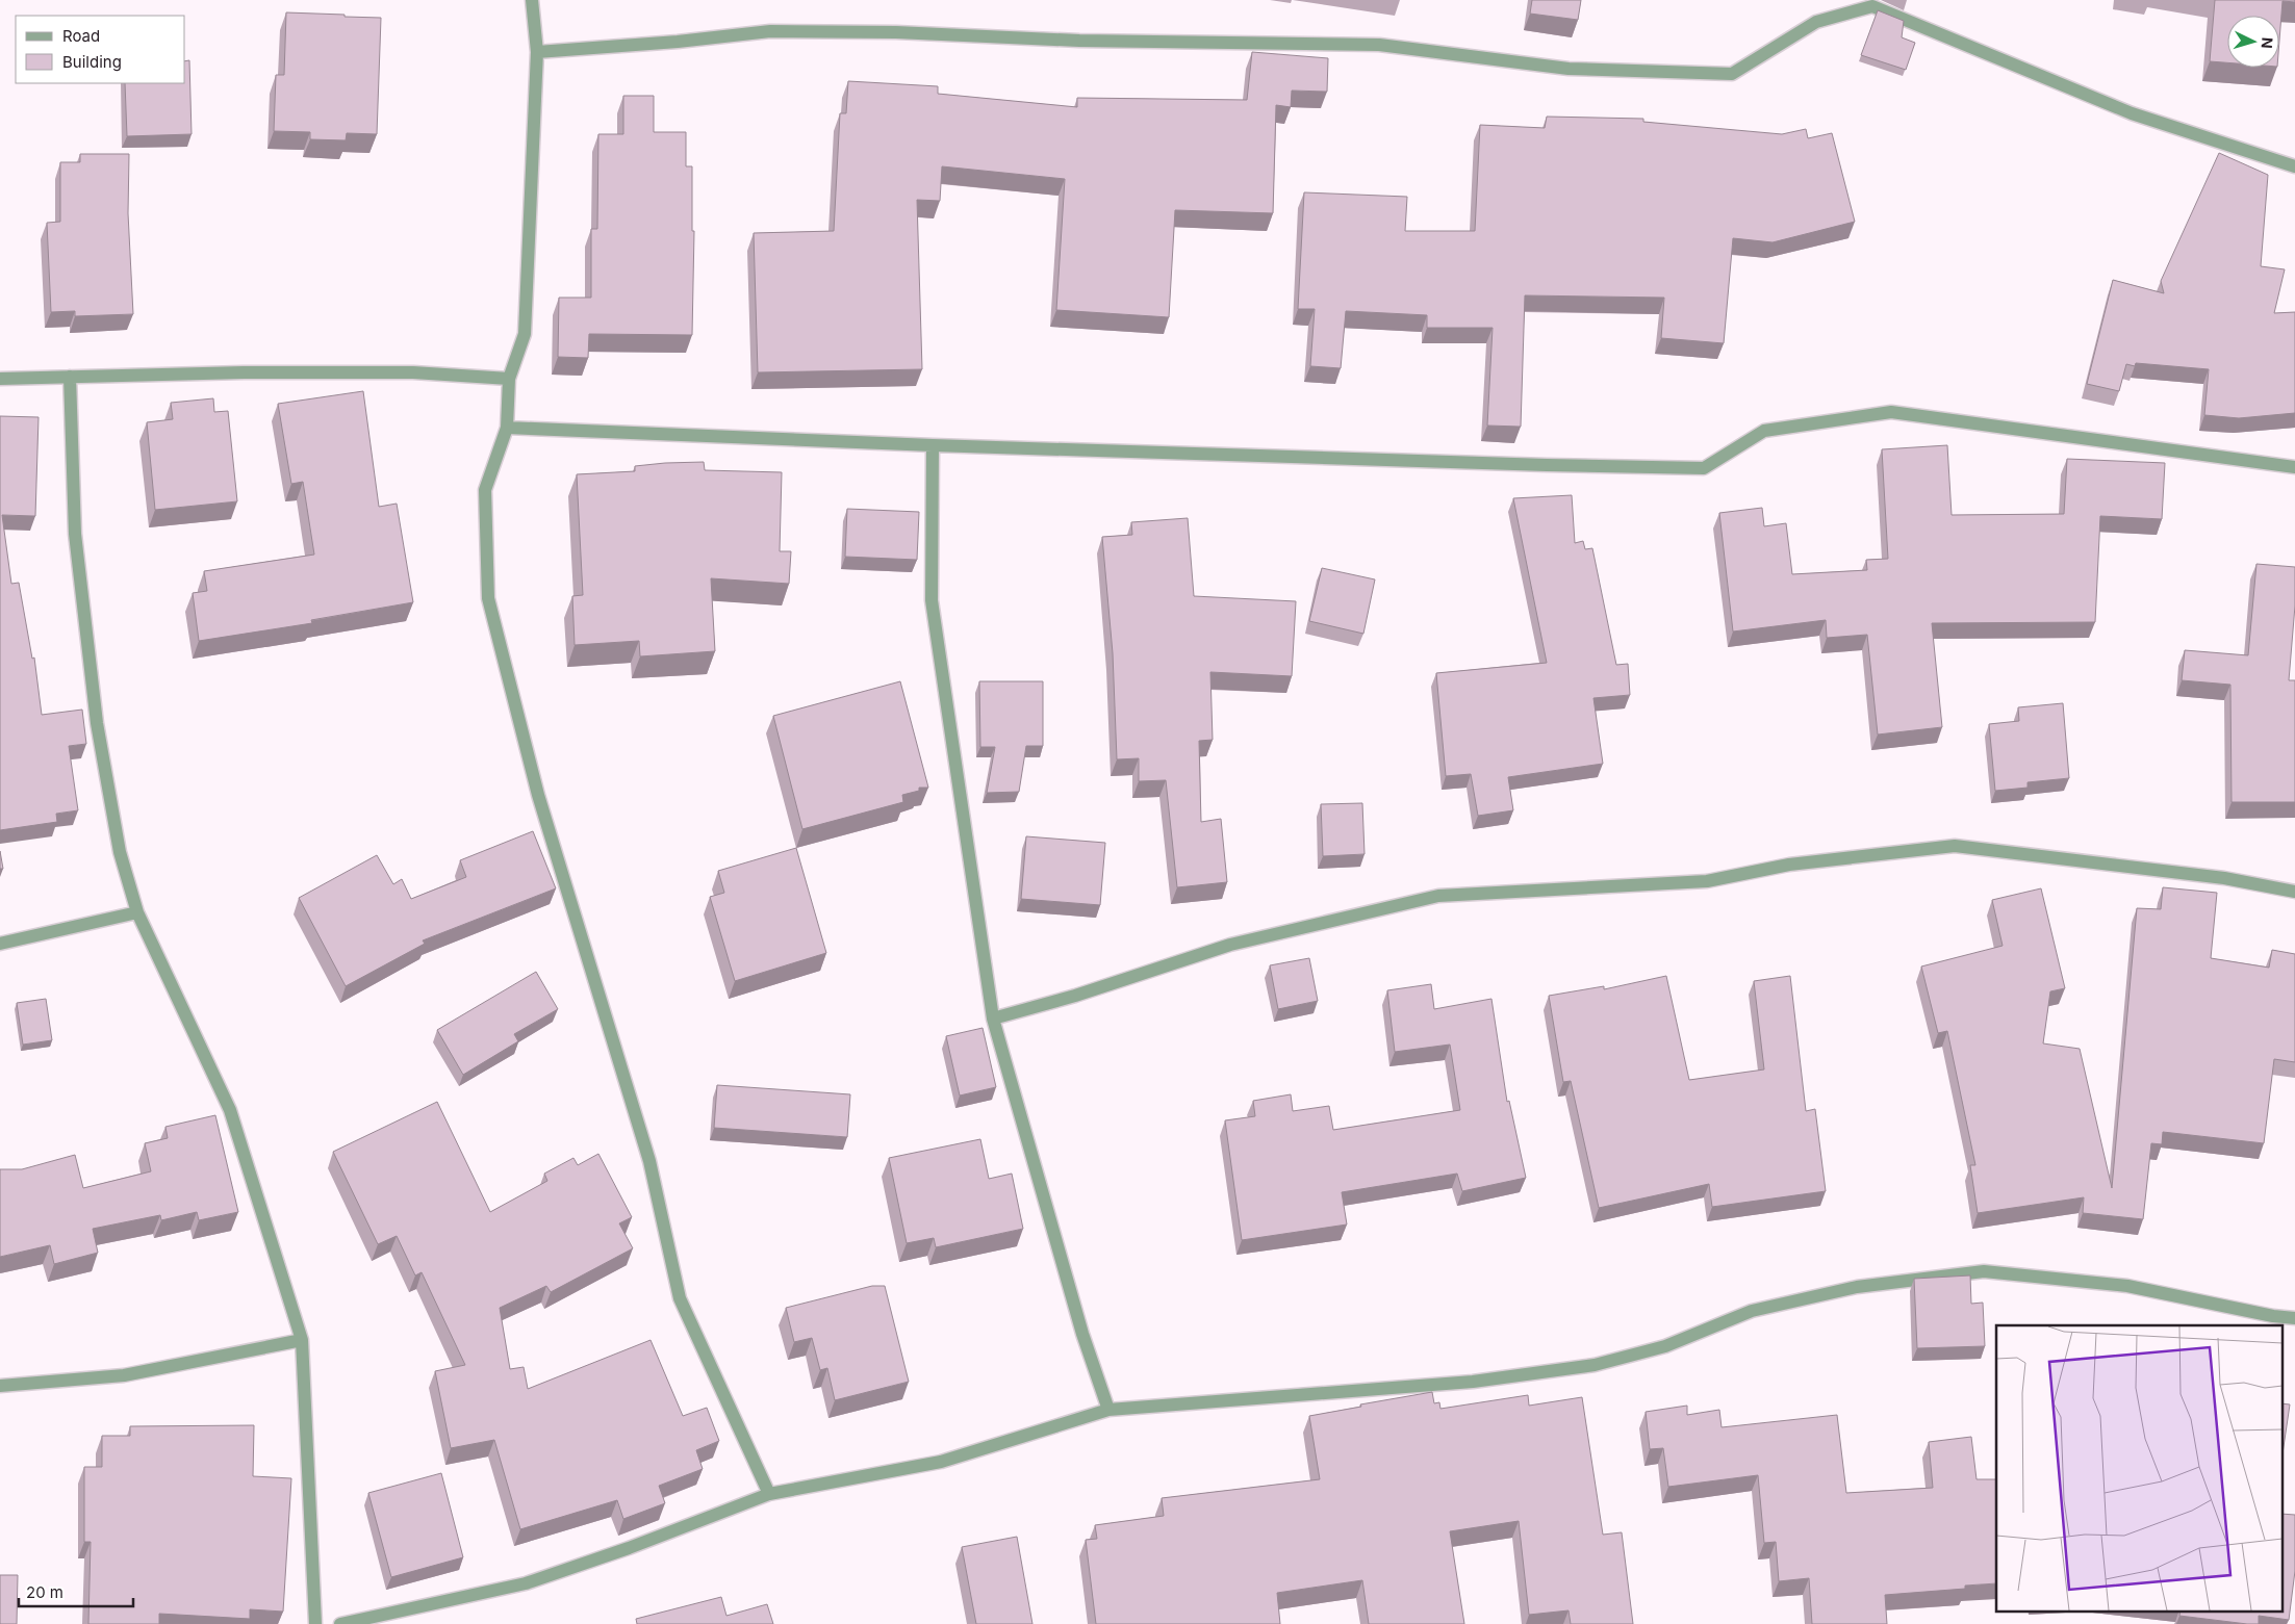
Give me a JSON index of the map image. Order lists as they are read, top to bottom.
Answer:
{
  "legend": ["Road", "Building"],
  "scale_bar": "20 m",
  "north": "right"
}
